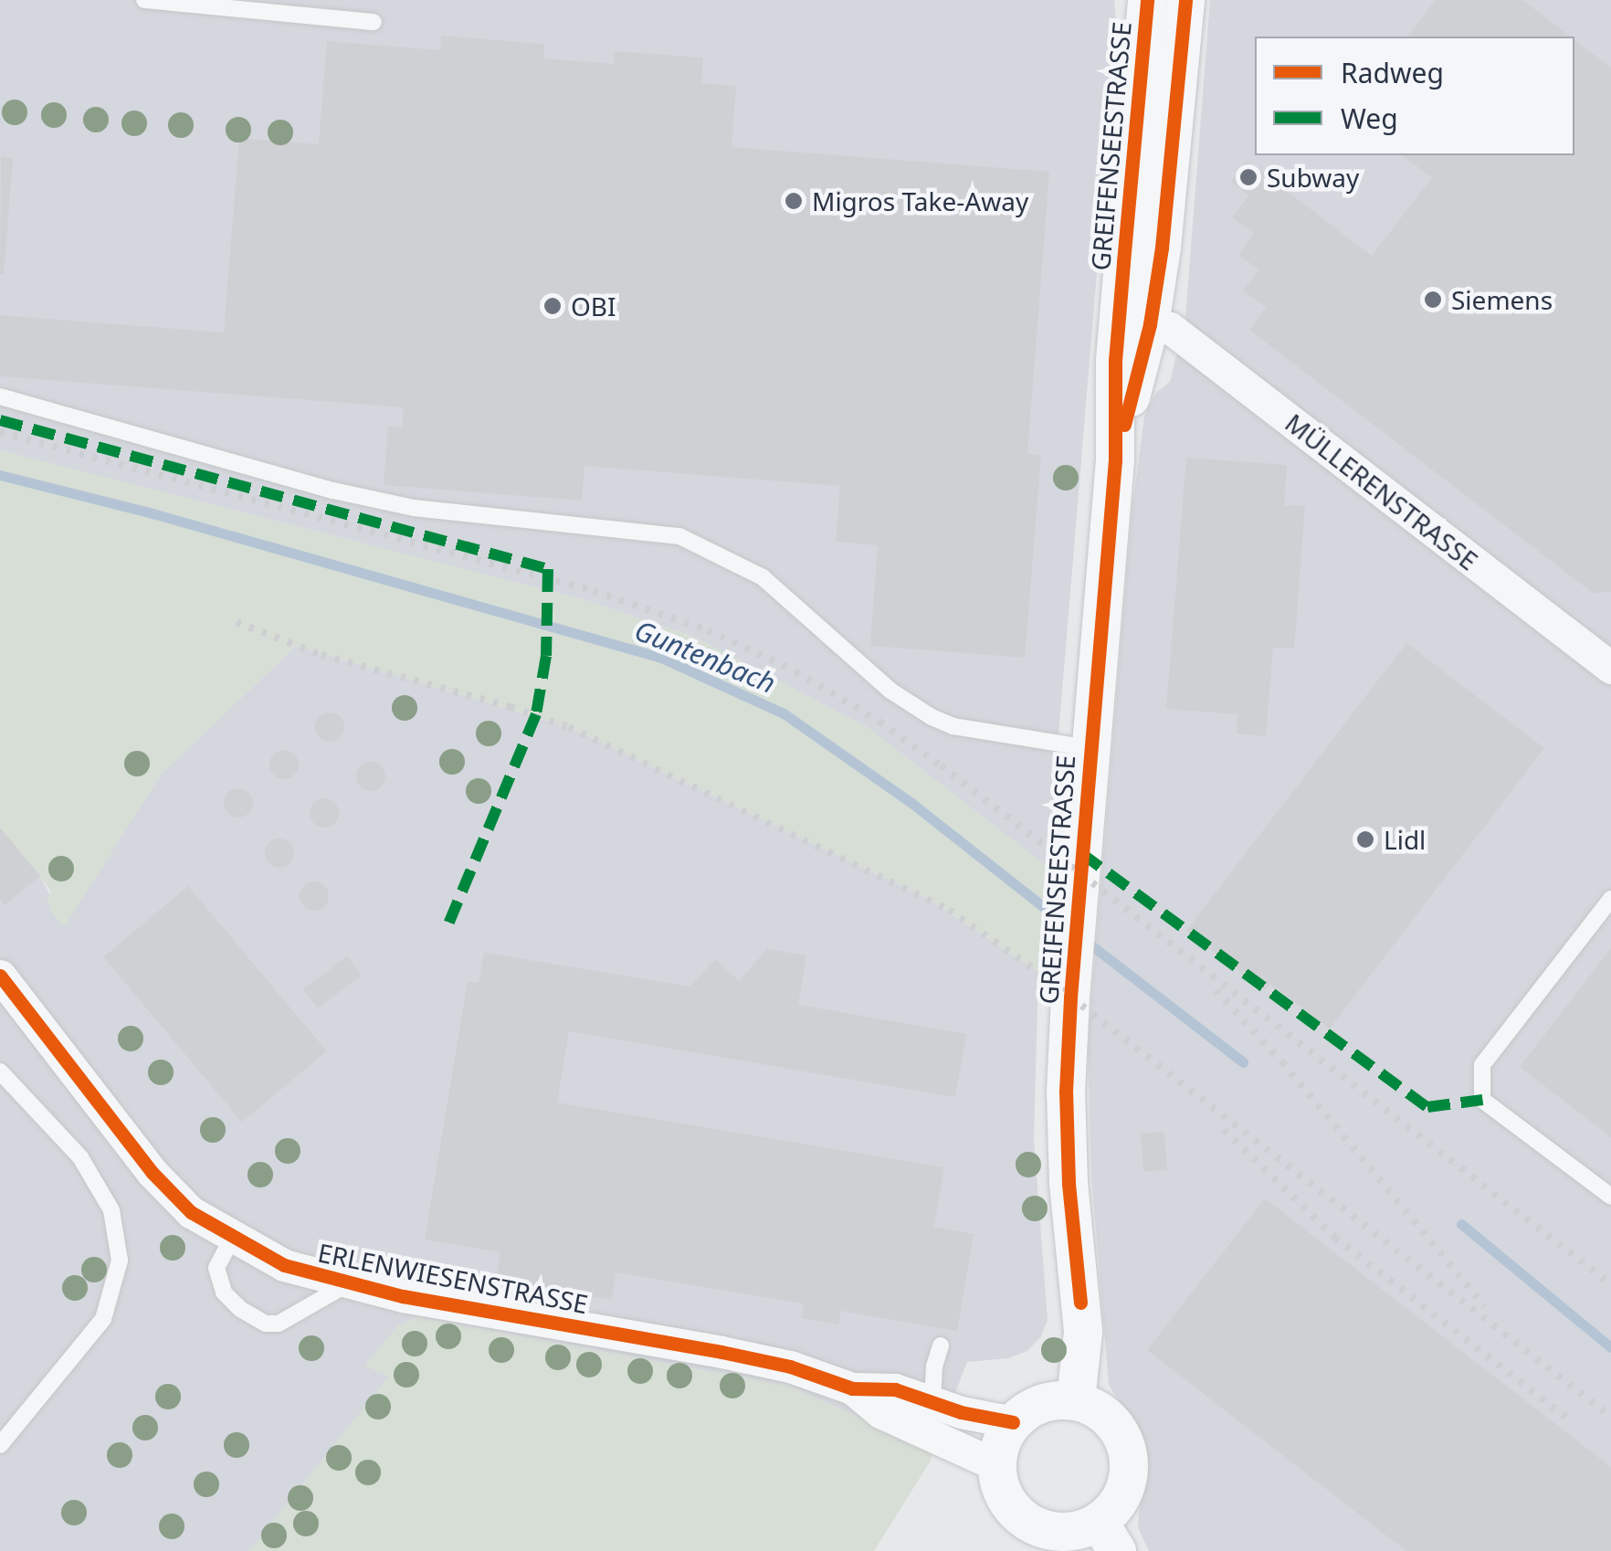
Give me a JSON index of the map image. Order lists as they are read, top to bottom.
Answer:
{
  "streets": {
    "street": ["GREIFENSEESTRASSE", "MÜLLERENSTRASSE", "ERLENWIESENSTRASSE"]
  },
  "crossings": [
    ["GREIFENSEESTRASSE", "MÜLLERENSTRASSE"],
    ["GREIFENSEESTRASSE", "ERLENWIESENSTRASSE"]
  ],
  "water": ["Guntenbach"],
  "places": [
    "Subway",
    "Migros Take-Away",
    "Siemens",
    "OBI",
    "Lidl"
  ],
  "legend": ["Radweg", "Weg"]
}
